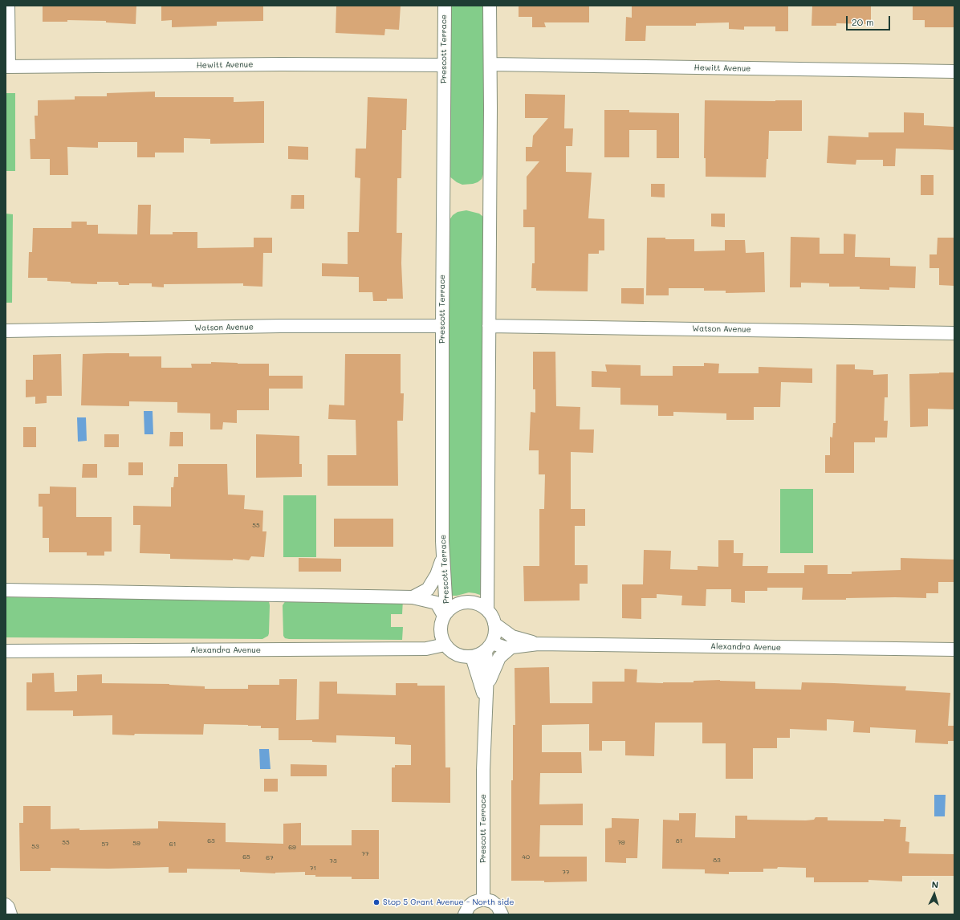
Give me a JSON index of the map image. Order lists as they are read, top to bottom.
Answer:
{
  "streets": {
    "street": [
      "Prescott Terrace",
      "Hewitt Avenue",
      "Watson Avenue",
      "Alexandra Avenue"
    ]
  },
  "crossings": [
    ["Prescott Terrace", "Hewitt Avenue"],
    ["Prescott Terrace", "Watson Avenue"],
    ["Prescott Terrace", "Alexandra Avenue"]
  ],
  "places": ["Stop 5 Grant Avenue - North side"],
  "house_numbers": [
    "55",
    "63",
    "81",
    "55",
    "79",
    "59",
    "57",
    "61",
    "53",
    "69",
    "77",
    "65",
    "40",
    "67",
    "83",
    "73",
    "71",
    "77"
  ],
  "scale_bar": "20 m",
  "north": "top"
}
